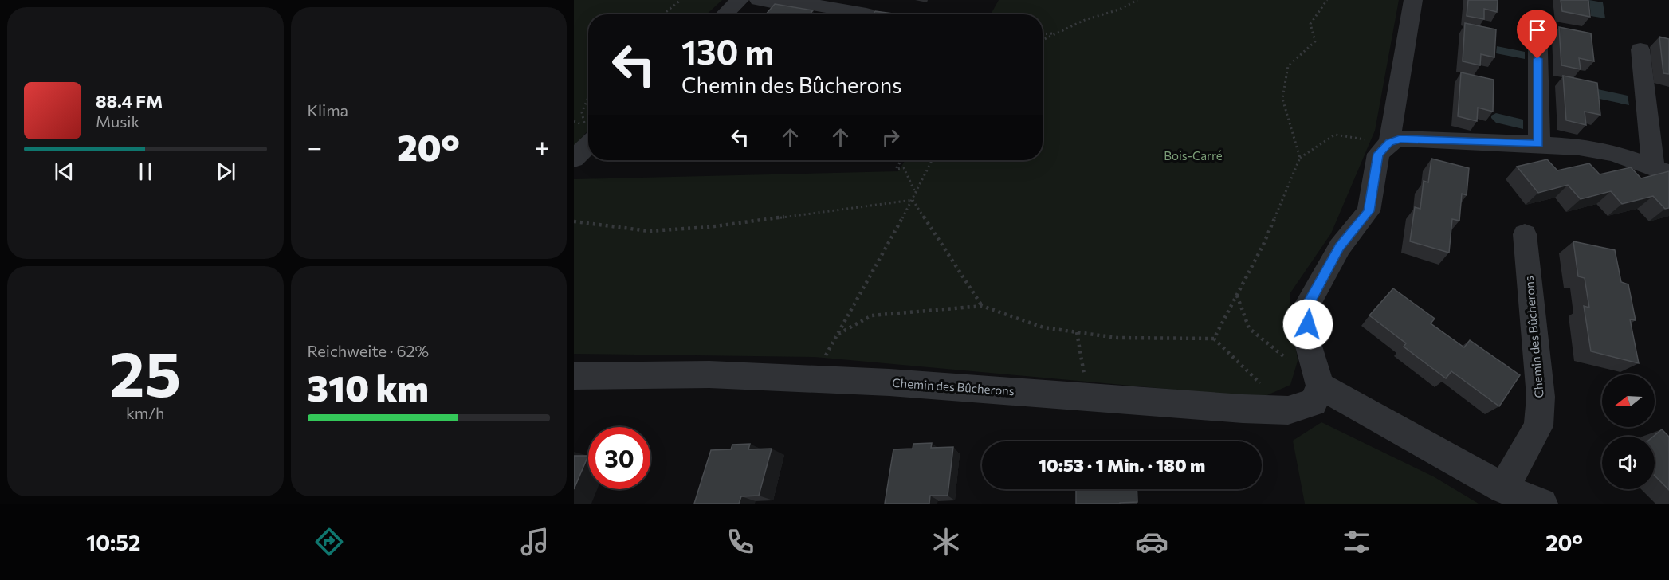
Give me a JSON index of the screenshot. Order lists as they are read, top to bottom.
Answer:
{
  "streets": {
    "street": ["Chemin des Bûcherons"]
  },
  "parks": ["Bois-Carré"],
  "north": "left",
  "page": {
    "tile": [
      "Klima",
      ["25", "km/h"],
      ["Reichweite · 62%", "310 km"]
    ],
    "turn": ["130 m", "Chemin des Bûcherons"],
    "song": ["88.4 FM", "Musik"],
    "heat": ["−", "20°", "+"],
    "limit": "30",
    "trip": "10:53 · 1 Min. · 180 m",
    "tabs": ["10:52", "20°"]
  }
}
